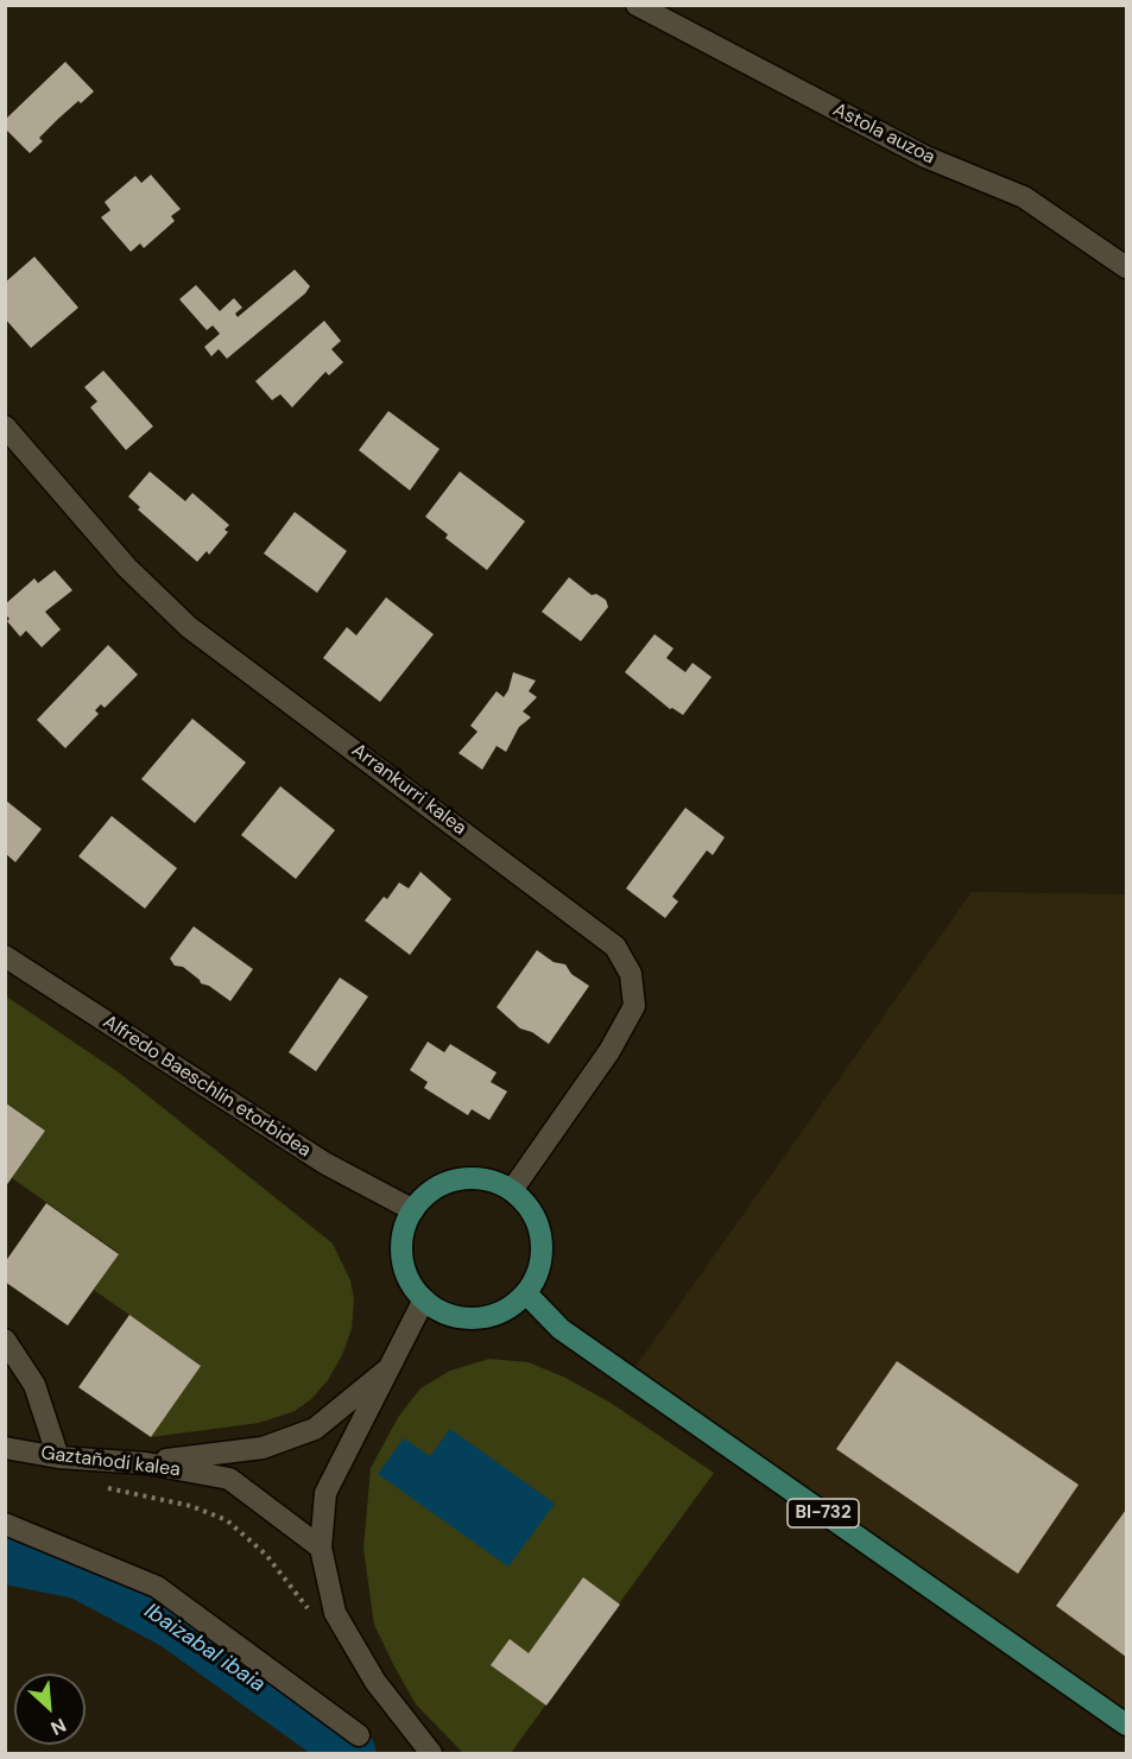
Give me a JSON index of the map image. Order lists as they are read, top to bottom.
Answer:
{
  "streets": {
    "main road": ["BI-732"],
    "street": [
      "Astola auzoa",
      "Arrankurri kalea",
      "Alfredo Baeschlin etorbidea",
      "Gaztañodi kalea"
    ]
  },
  "crossings": [
    ["Arrankurri kalea", "Alfredo Baeschlin etorbidea"],
    ["Arrankurri kalea", "BI-732"],
    ["Alfredo Baeschlin etorbidea", "BI-732"]
  ],
  "water": ["Ibaizabal ibaia"],
  "north": "bottom right"
}
